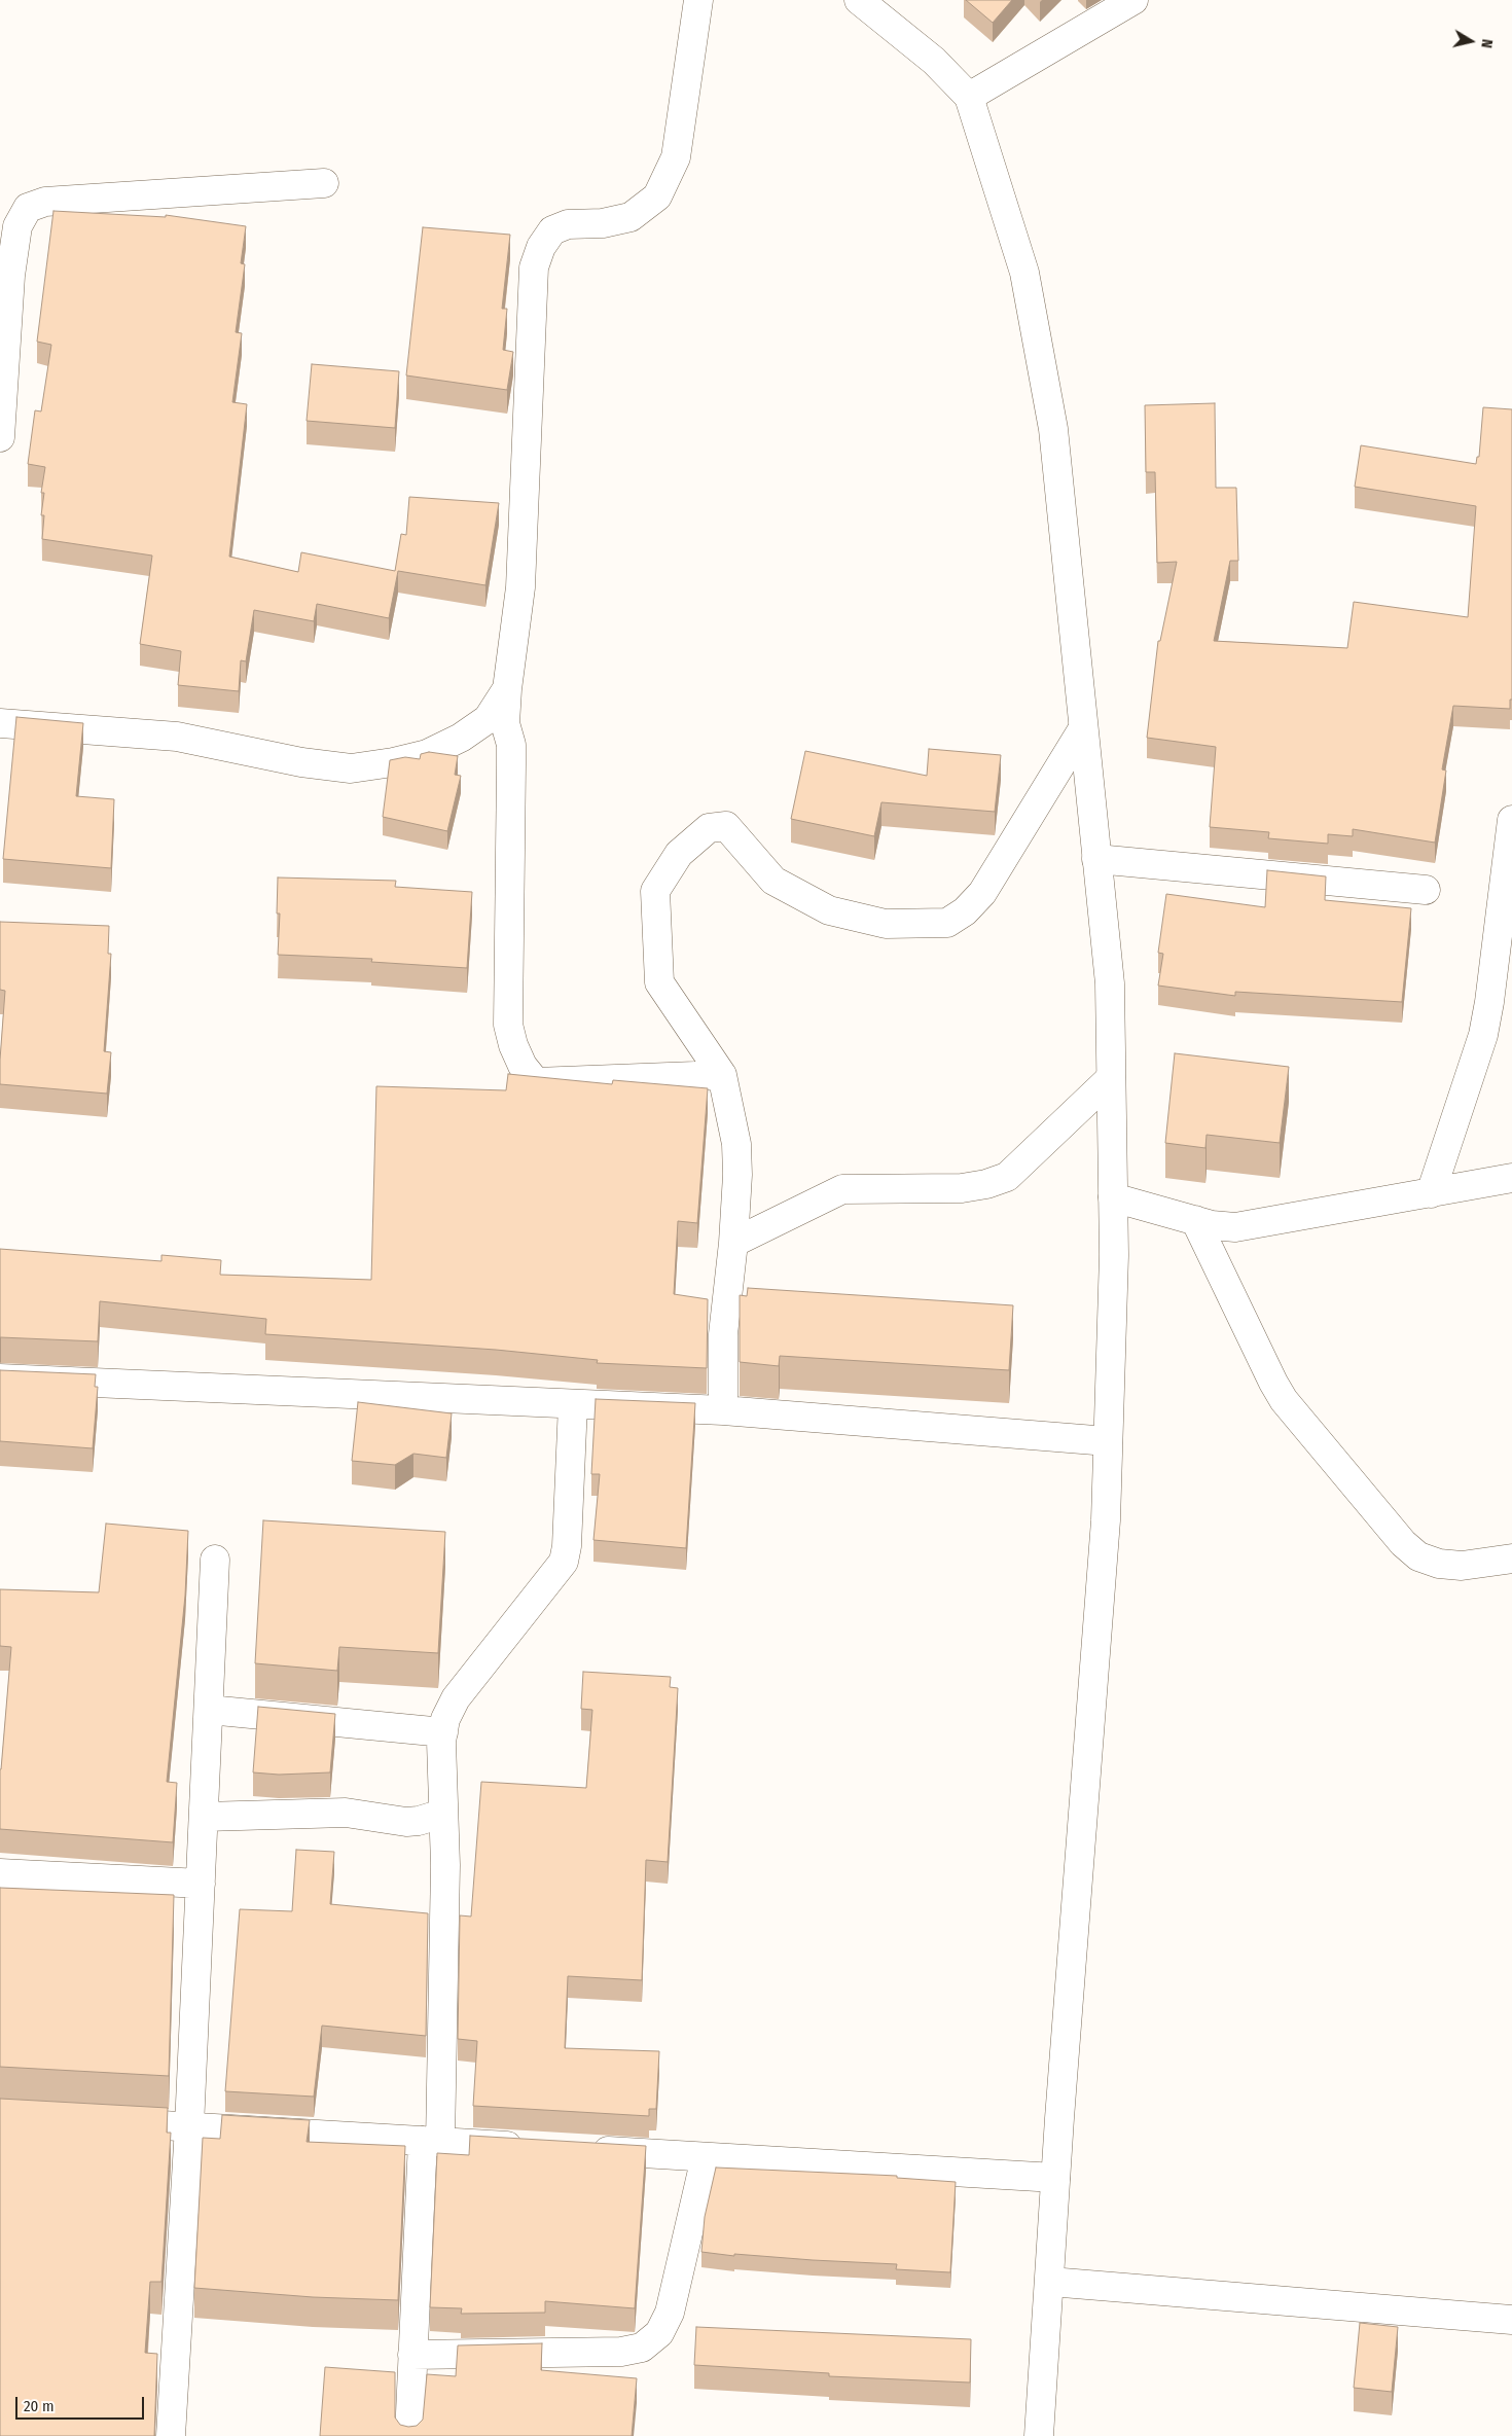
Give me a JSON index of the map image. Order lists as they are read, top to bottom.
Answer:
{
  "scale_bar": "20 m",
  "north": "right"
}
